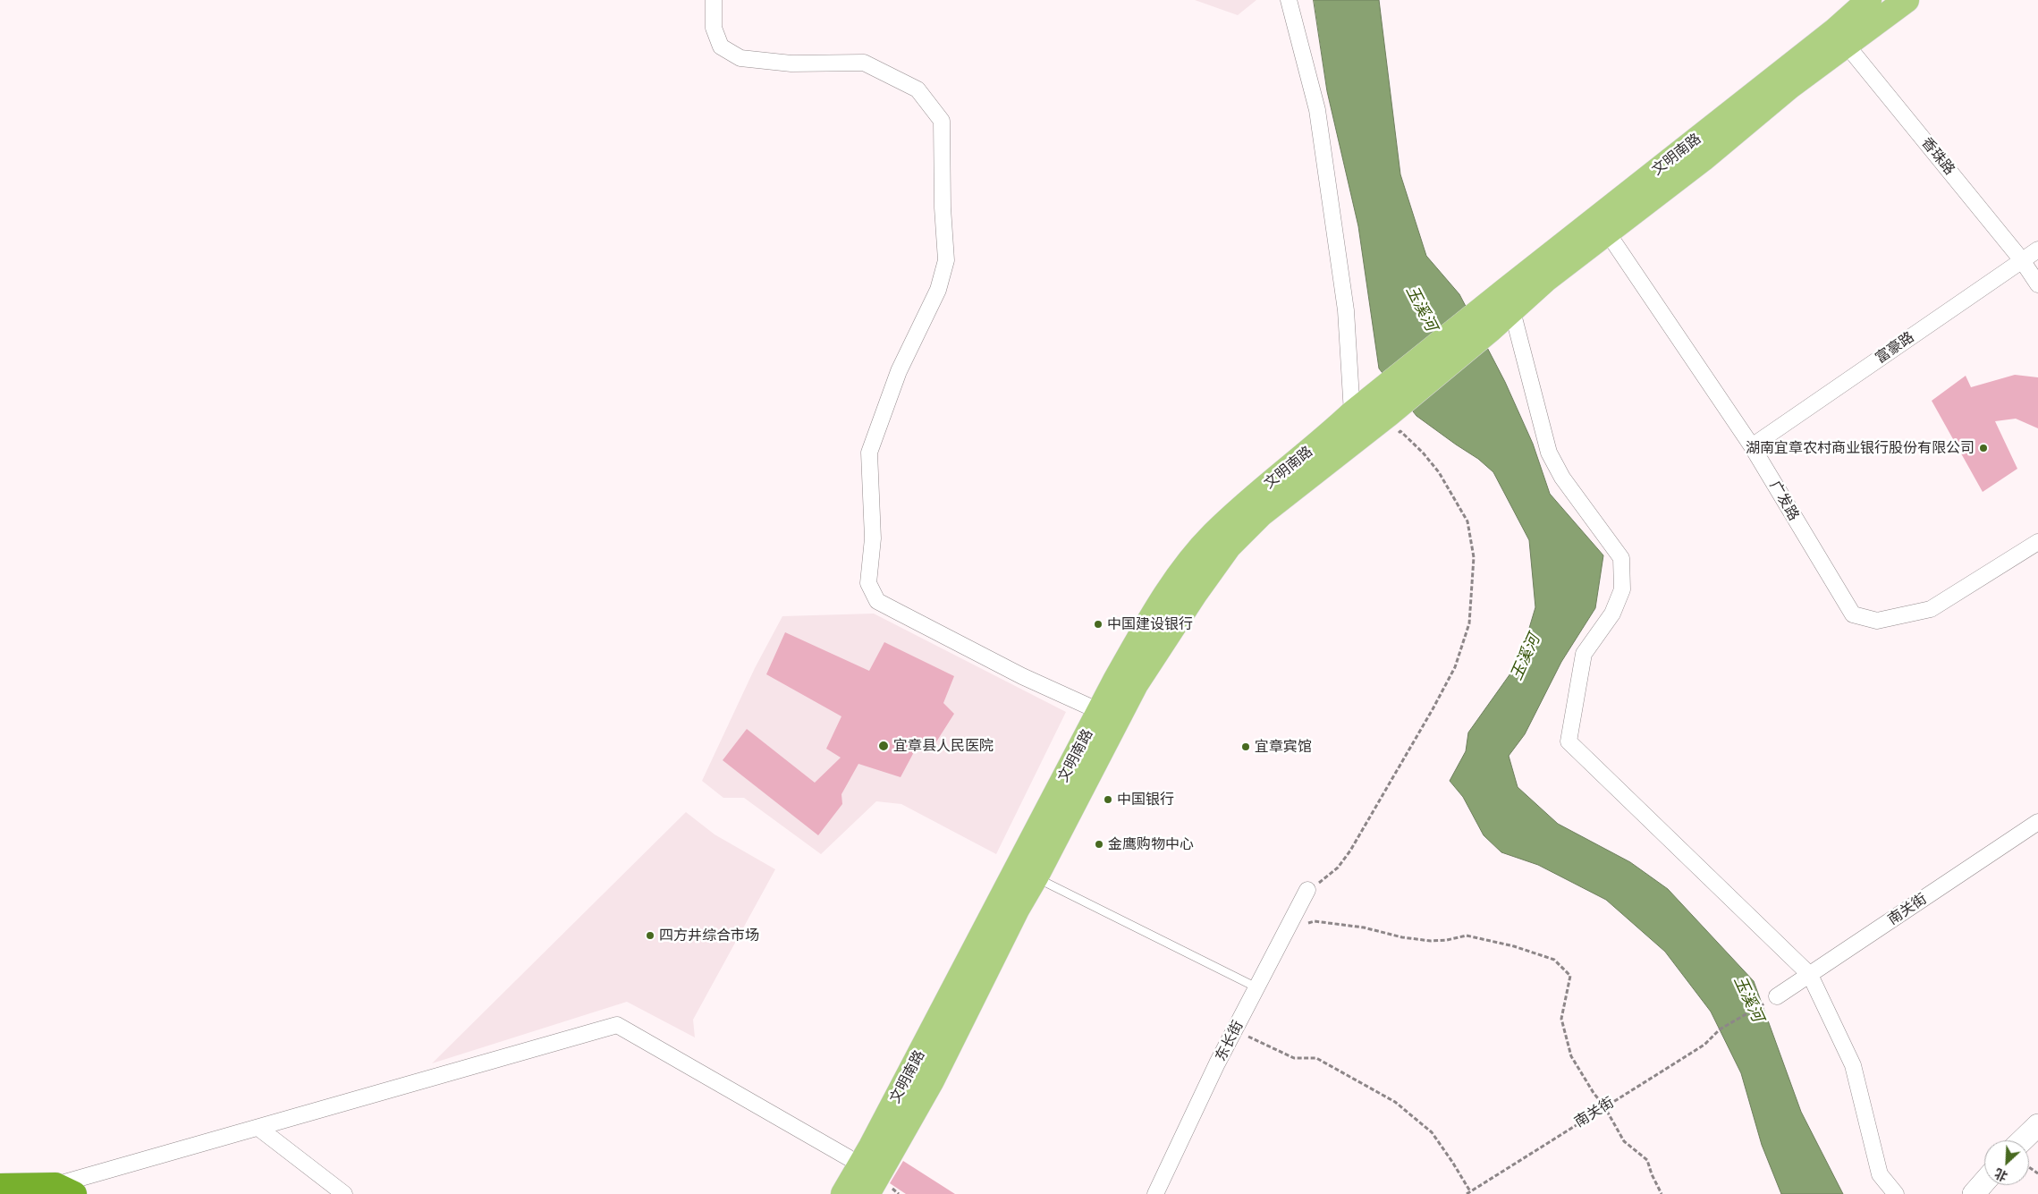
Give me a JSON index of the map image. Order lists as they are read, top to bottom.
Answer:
{
  "streets": {
    "main road": ["文明南路"],
    "street": [
      "香珠路",
      "富豪路",
      "广发路",
      "南关街",
      "东长街"
    ]
  },
  "crossings": [
    ["文明南路", "香珠路"],
    ["文明南路", "广发路"],
    ["香珠路", "富豪路"],
    ["富豪路", "广发路"]
  ],
  "water": ["玉溪河"],
  "places": [
    "湖南宜章农村商业银行股份有限公司",
    "中国建设银行",
    "宜章县人民医院",
    "宜章宾馆",
    "中国银行",
    "金鹰购物中心",
    "四方井综合市场"
  ],
  "north": "bottom left"
}
